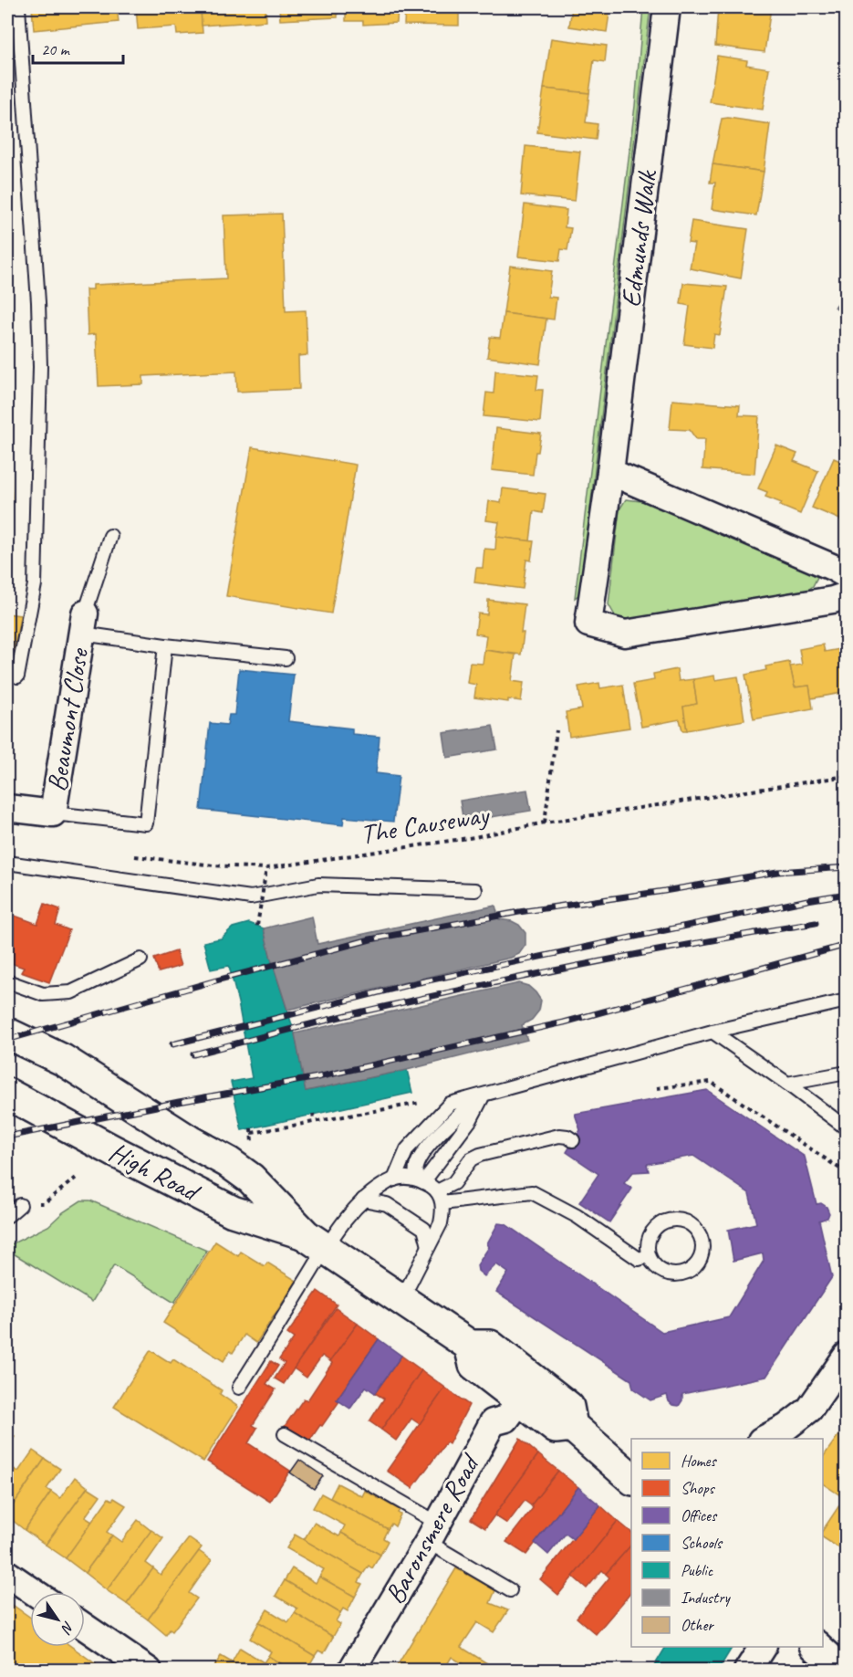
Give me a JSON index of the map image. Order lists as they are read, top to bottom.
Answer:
{
  "streets": {
    "main road": ["High Road"],
    "street": ["Edmunds Walk", "Beaumont Close", "Baronsmere Road"],
    "path": ["The Causeway"]
  },
  "legend": [
    "Homes",
    "Shops",
    "Offices",
    "Schools",
    "Public",
    "Industry",
    "Other"
  ],
  "scale_bar": "20 m",
  "north": "bottom right"
}
